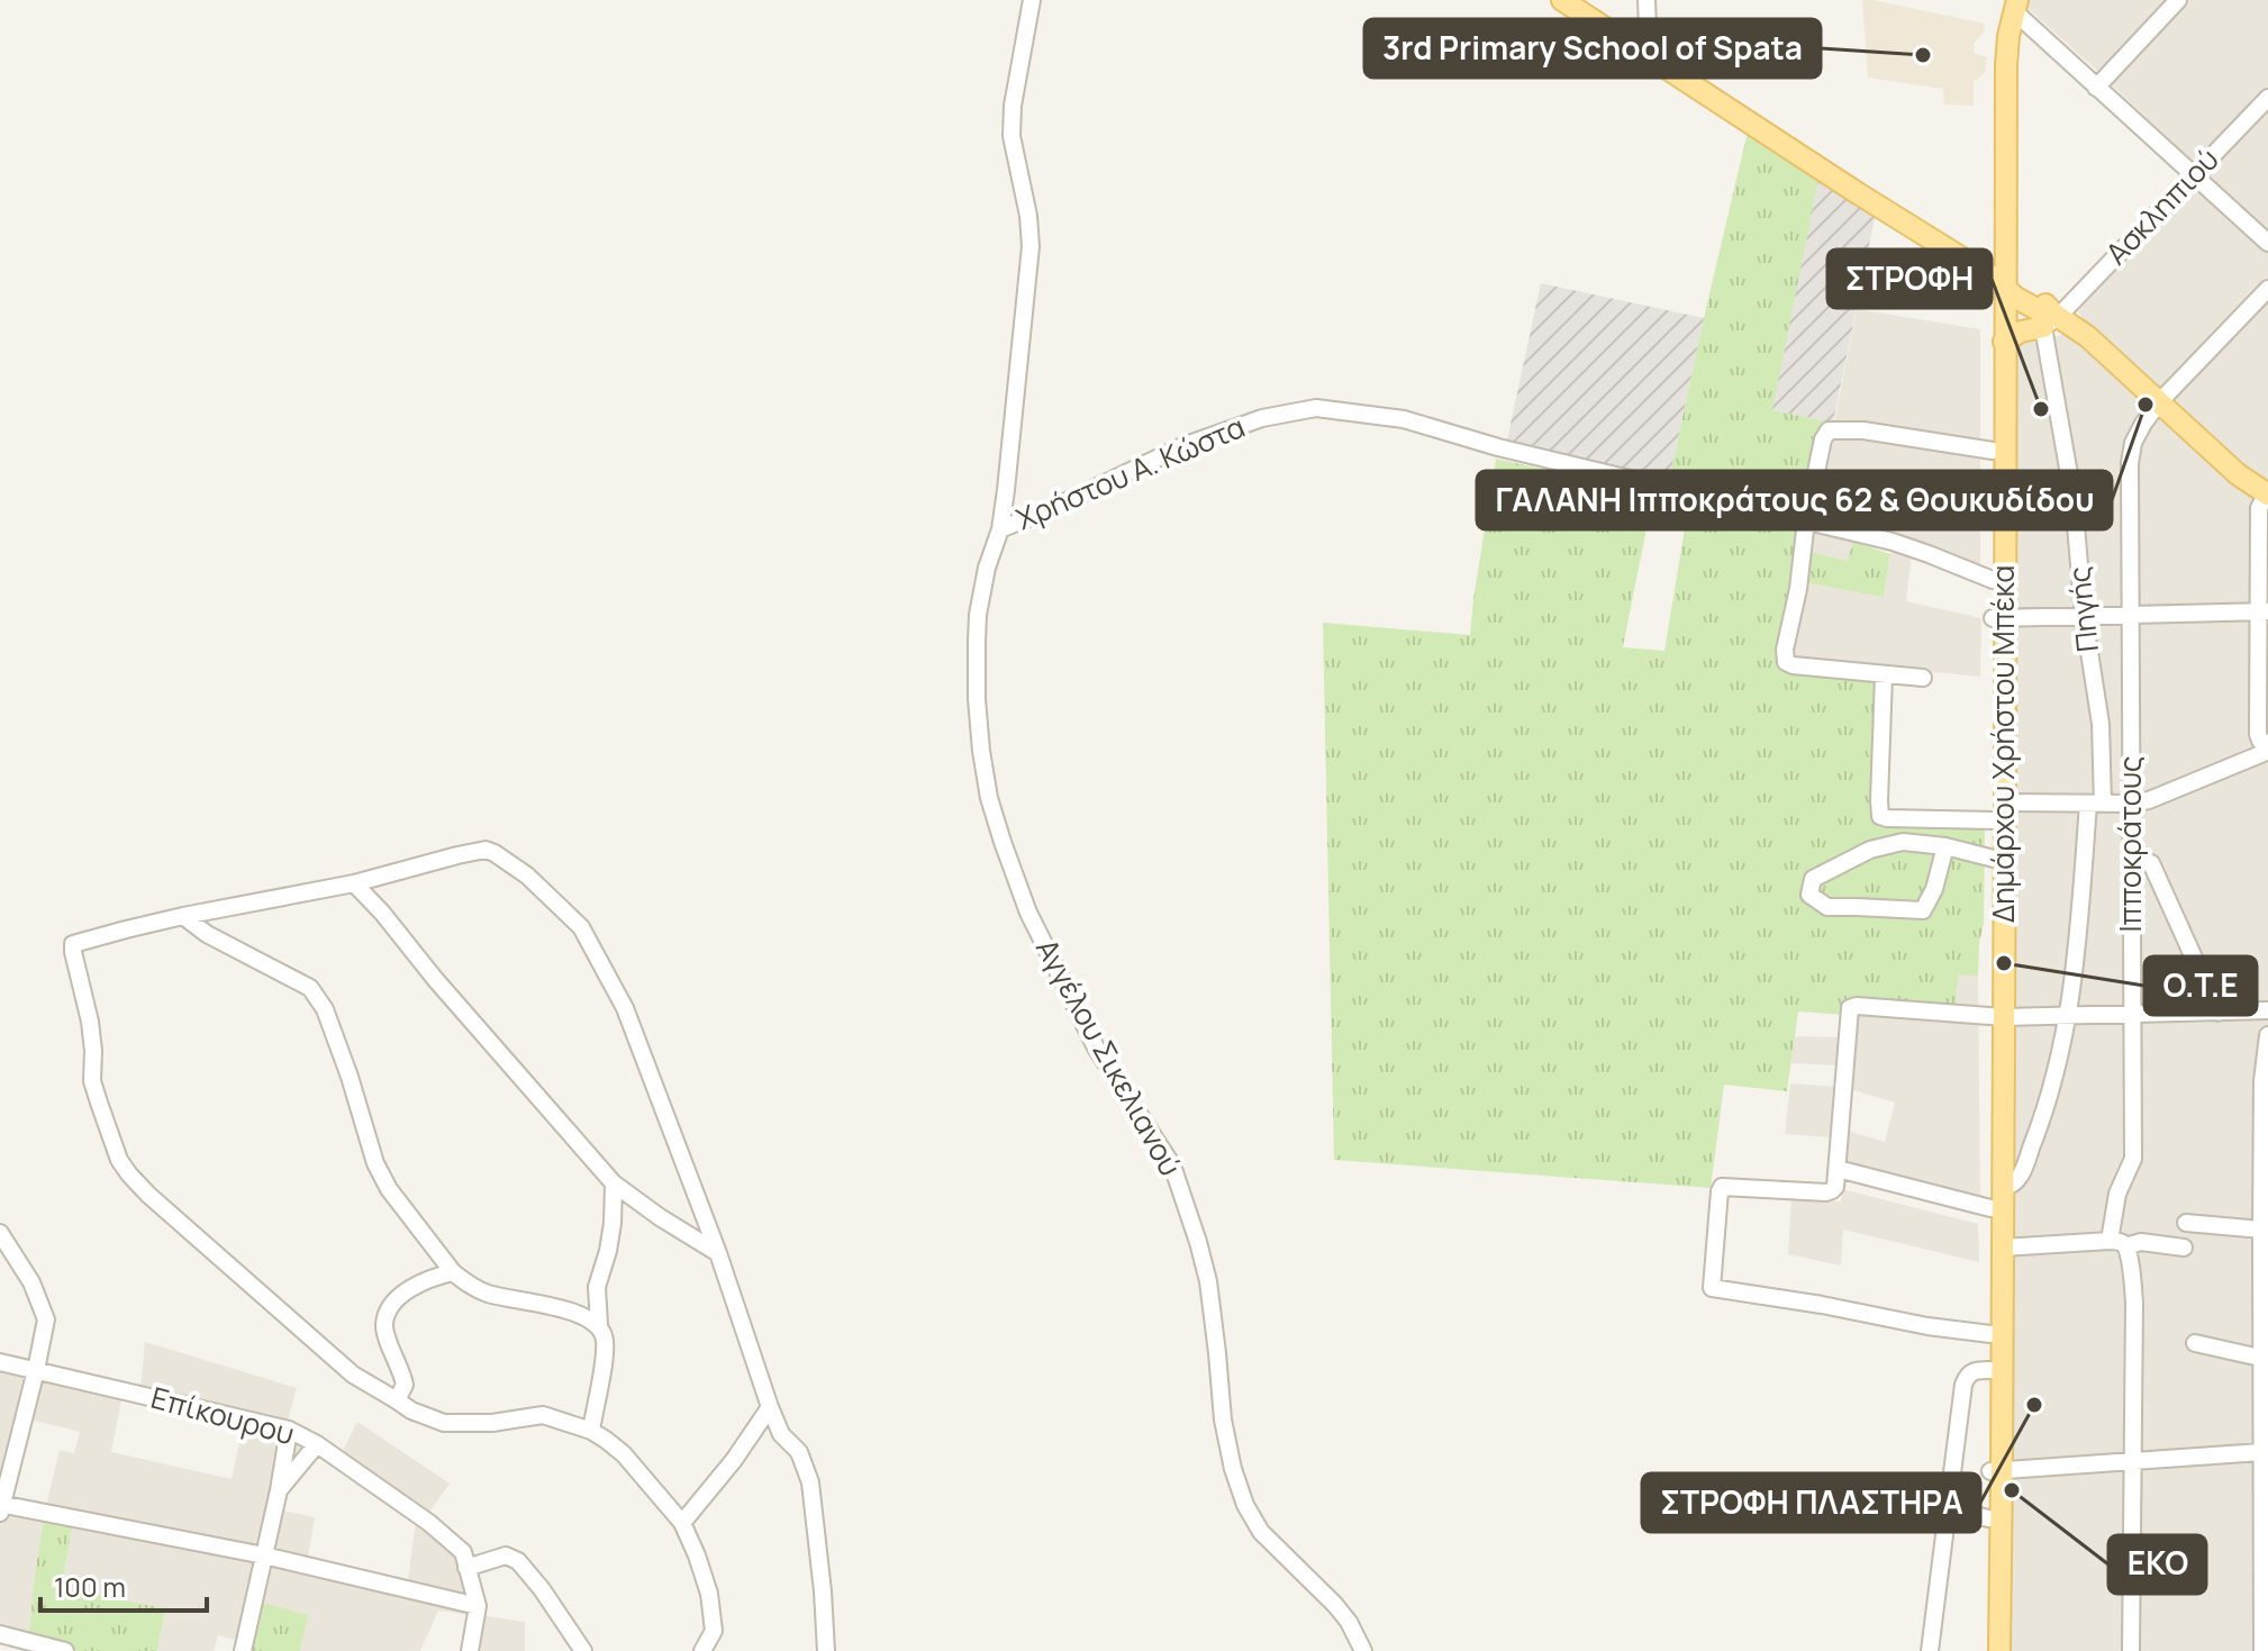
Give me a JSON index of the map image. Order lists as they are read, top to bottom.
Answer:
{
  "streets": {
    "main road": ["Δημάρχου Χρήστου Μπέκα"],
    "street": [
      "Ασκληπιού",
      "Χρήστου Α. Κώστα",
      "Πηγής",
      "Ιπποκράτους",
      "Αγγέλου Σικελιανού",
      "Επίκουρου"
    ]
  },
  "crossings": [
    ["Ασκληπιού", "Πηγής"],
    ["Χρήστου Α. Κώστα", "Δημάρχου Χρήστου Μπέκα"],
    ["Χρήστου Α. Κώστα", "Αγγέλου Σικελιανού"],
    ["Πηγής", "Δημάρχου Χρήστου Μπέκα"]
  ],
  "places": [
    "3rd Primary School of Spata",
    "ΓΑΛΑΝΗ Ιπποκράτους 62 & Θουκυδίδου",
    "ΣΤΡΟΦΗ",
    "Ο.Τ.Ε",
    "ΣΤΡΟΦΗ ΠΛΑΣΤΗΡΑ",
    "ΕΚΟ"
  ],
  "scale_bar": "100 m"
}
